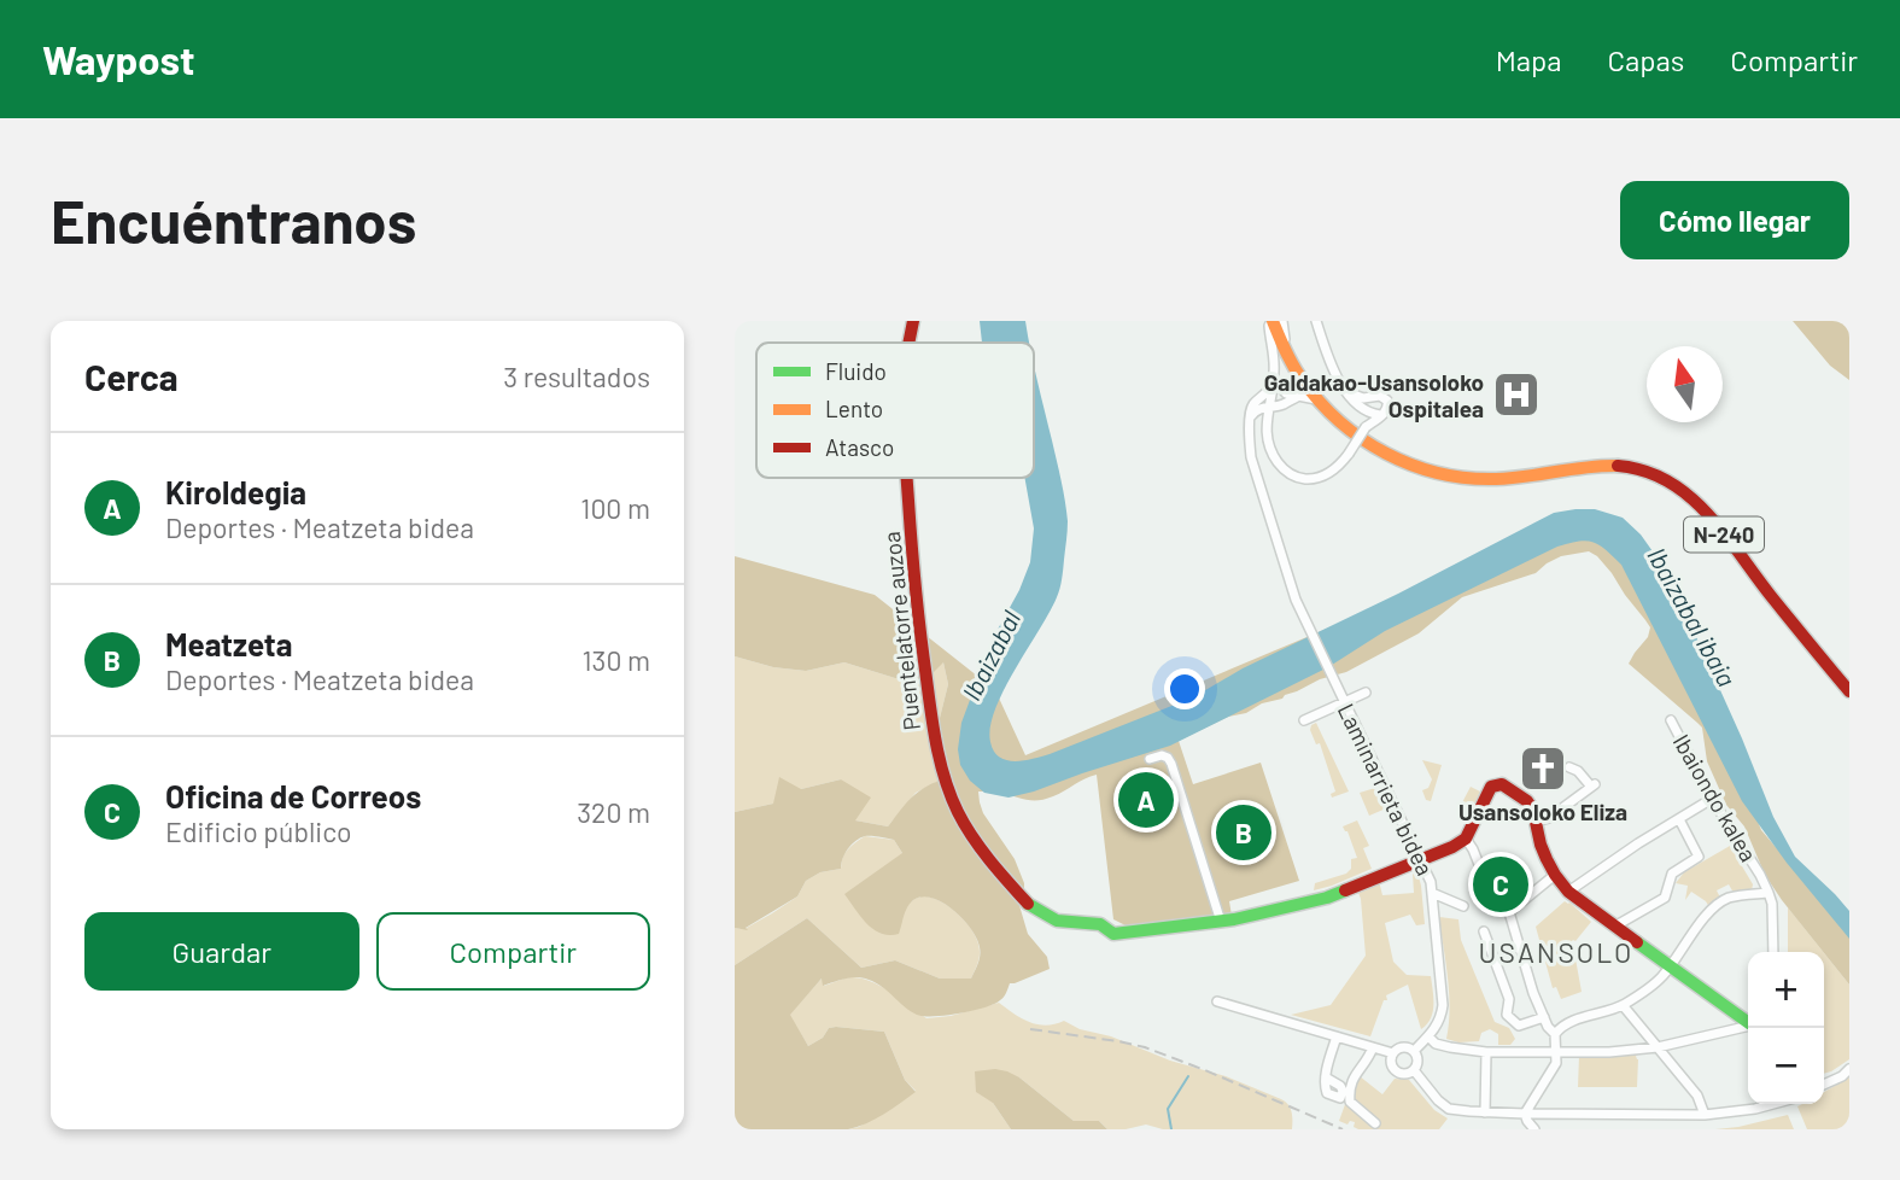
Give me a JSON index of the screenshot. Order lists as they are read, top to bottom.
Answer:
{
  "streets": {
    "main road": ["N-240", "Puentelatorre auzoa"],
    "street": ["Laminarrieta bidea", "Ibaiondo kalea"]
  },
  "districts": ["USANSOLO"],
  "water": ["Ibaizabal ibaia", "Ibaizabal"],
  "places": {
    "hospital": ["Galdakao-Usansoloko Ospitalea"],
    "church": ["Usansoloko Eliza"]
  },
  "legend": ["Fluido", "Lento", "Atasco"],
  "north": "top",
  "page": {
    "header": "Waypost",
    "nav": ["Mapa", "Capas", "Compartir"],
    "buttons": [
      "Cómo llegar",
      ["Guardar", "Compartir"]
    ],
    "title": "Encuéntranos",
    "heading": ["Cerca", "3 resultados"],
    "list": [
      {
        "mark": "A",
        "name": "Kiroldegia",
        "note": "Deportes · Meatzeta bidea",
        "value": "100 m"
      },
      {
        "mark": "B",
        "name": "Meatzeta",
        "note": "Deportes · Meatzeta bidea",
        "value": "130 m"
      },
      {
        "mark": "C",
        "name": "Oficina de Correos",
        "note": "Edificio público",
        "value": "320 m"
      }
    ],
    "pins": ["A", "B", "C"],
    "map_buttons": ["+", "−"]
  }
}
